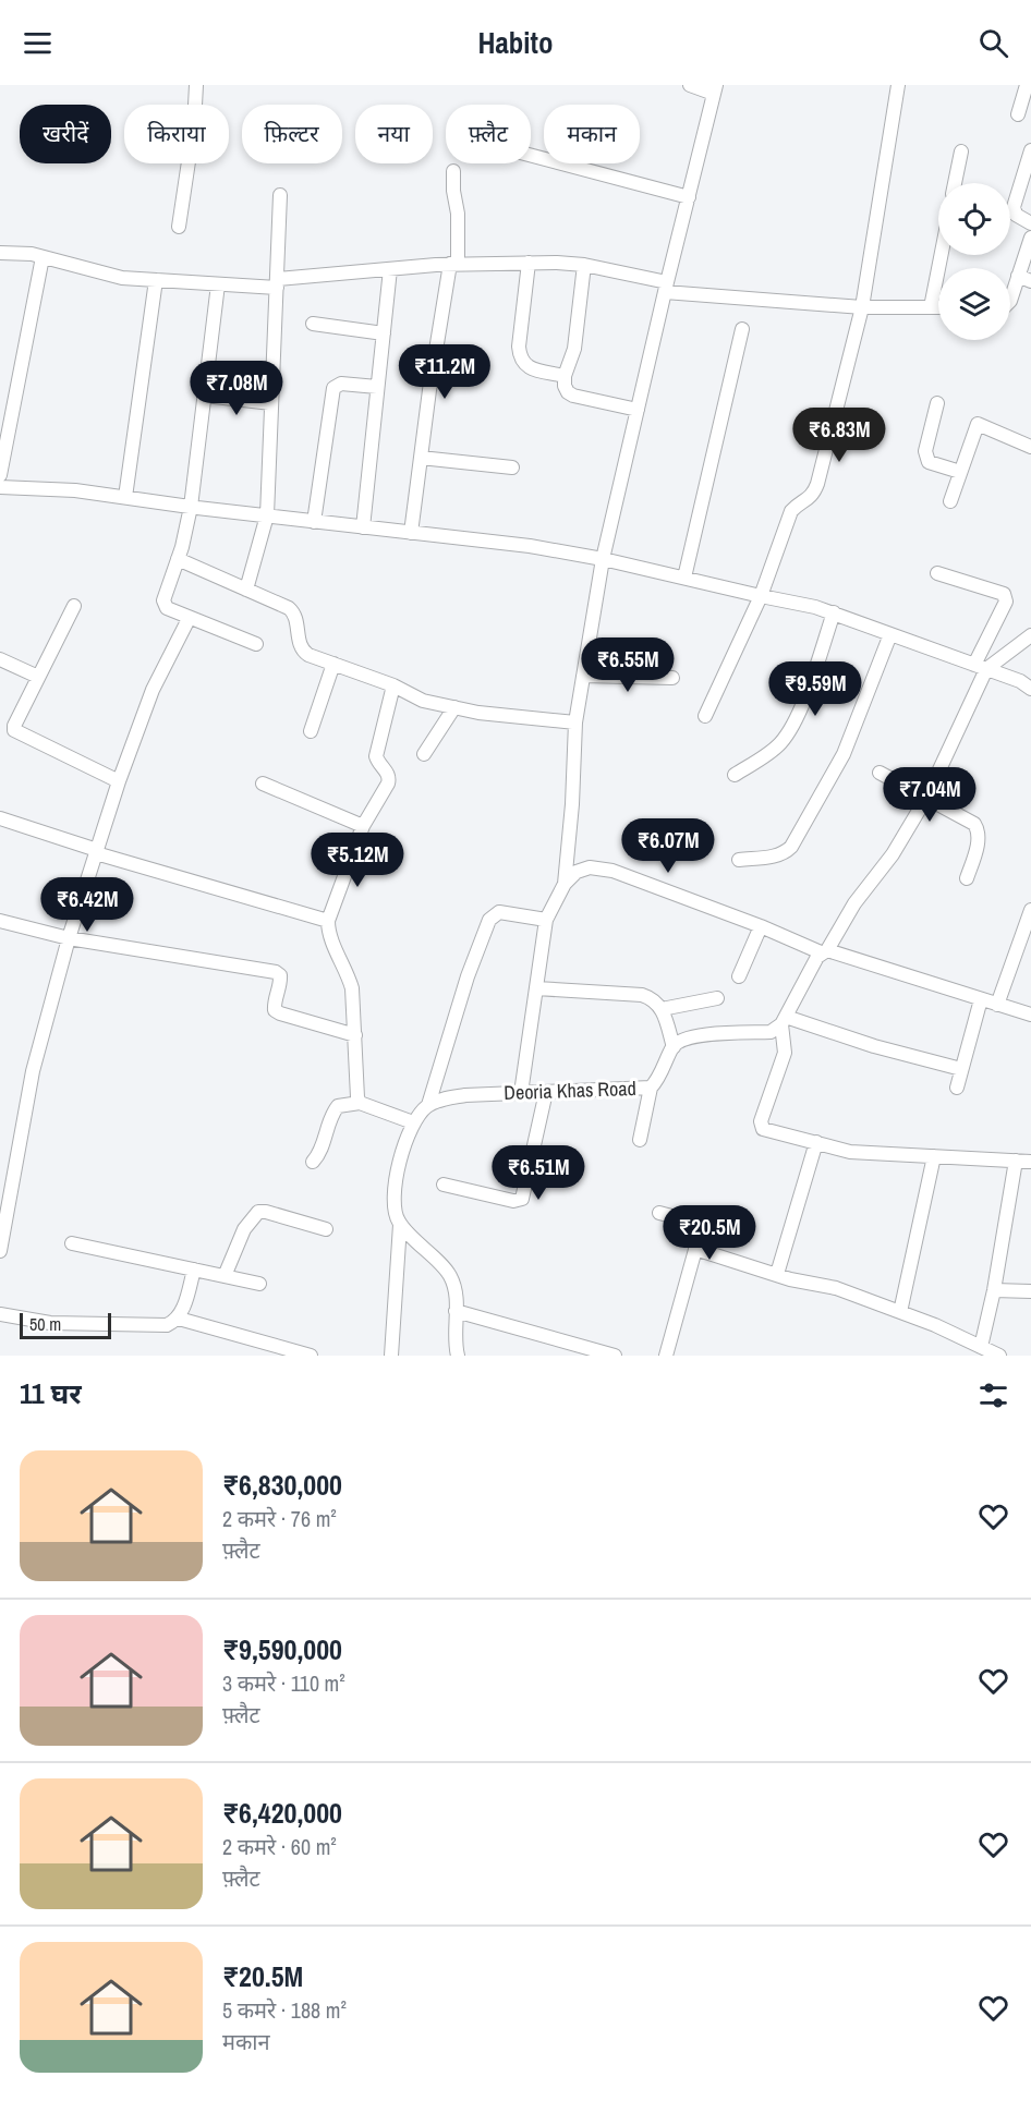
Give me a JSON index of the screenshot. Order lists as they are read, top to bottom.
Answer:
{
  "streets": {
    "street": ["Deoria Khas Road"]
  },
  "scale_bar": "50 m",
  "page": {
    "header": "Habito",
    "chip": [
      "खरीदें",
      "किराया",
      "फ़िल्टर",
      "नया",
      "फ़्लैट",
      "मकान"
    ],
    "price": [
      "₹11.2M",
      "₹7.08M",
      "₹6.83M",
      "₹6.55M",
      "₹9.59M",
      "₹7.04M",
      "₹6.07M",
      "₹5.12M",
      "₹6.42M",
      "₹6.51M",
      "₹20.5M"
    ],
    "scale": "50 m",
    "heading": "11 घर",
    "list": [
      {
        "name": "₹6,830,000",
        "note": "2 कमरे · 76 m² · फ़्लैट"
      },
      {
        "name": "₹9,590,000",
        "note": "3 कमरे · 110 m² · फ़्लैट"
      },
      {
        "name": "₹6,420,000",
        "note": "2 कमरे · 60 m² · फ़्लैट"
      },
      {
        "name": "₹20.5M",
        "note": "5 कमरे · 188 m² · मकान"
      }
    ]
  }
}
